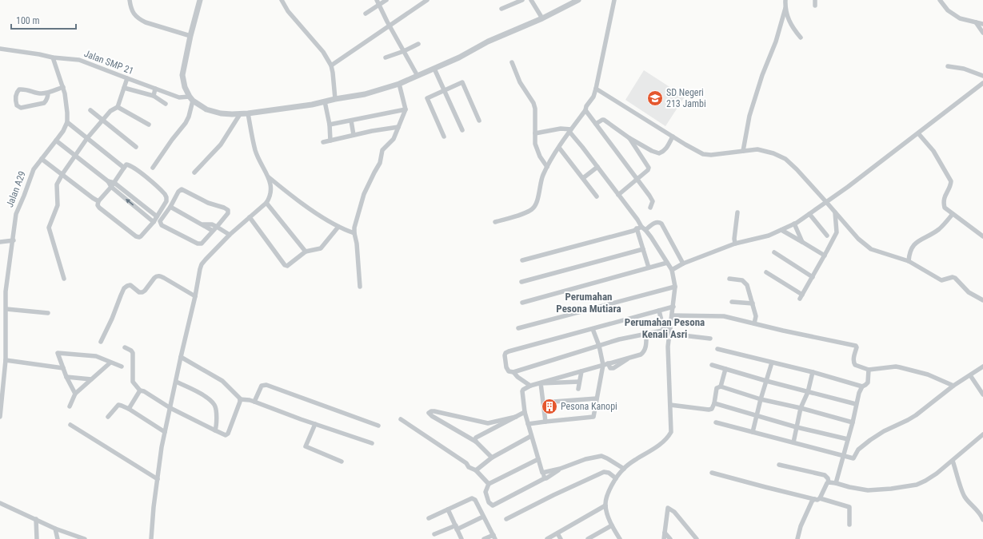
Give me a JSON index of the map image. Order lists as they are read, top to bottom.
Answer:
{
  "streets": {
    "street": ["Jalan SMP 21", "Jalan A29"]
  },
  "districts": ["Perumahan Pesona Mutiara", "Perumahan Pesona Kenali Asri"],
  "places": {
    "school or university": ["SD Negeri 213 Jambi"],
    "building": ["Pesona Kanopi"]
  },
  "scale_bar": "100 m"
}
